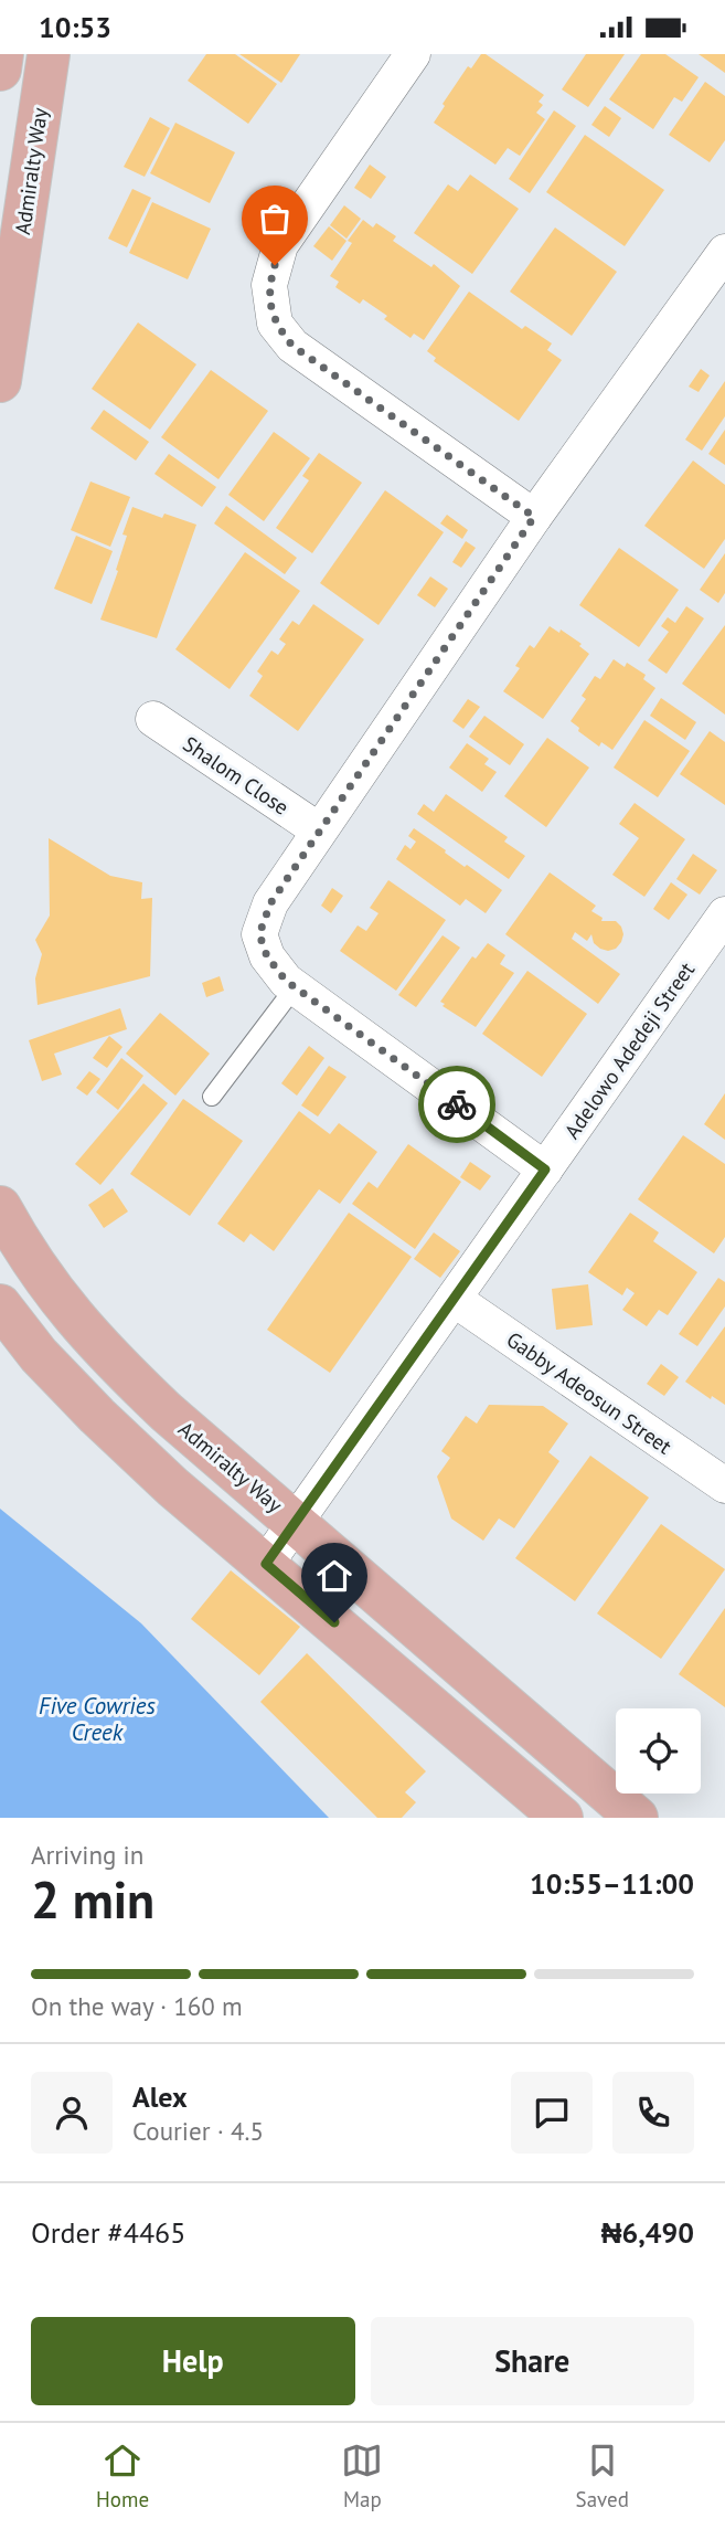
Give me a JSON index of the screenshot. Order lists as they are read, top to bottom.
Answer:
{
  "streets": {
    "main road": ["Admiralty Way"],
    "street": ["Shalom Close", "Adelowo Adedeji Street", "Gabby Adeosun Street"]
  },
  "crossings": [
    ["Admiralty Way", "Adelowo Adedeji Street"],
    ["Adelowo Adedeji Street", "Gabby Adeosun Street"]
  ],
  "water": ["Five Cowries Creek"],
  "page": {
    "status": "10:53",
    "heading": ["2 min", "Arriving in", "10:55–11:00"],
    "panel": [
      "Alex",
      "Courier · 4.5",
      "Order #4465",
      "₦6,490"
    ],
    "bar": "On the way · 160 m",
    "buttons": ["Help", "Share"],
    "tabs": ["Home", "Map", "Saved"]
  }
}
